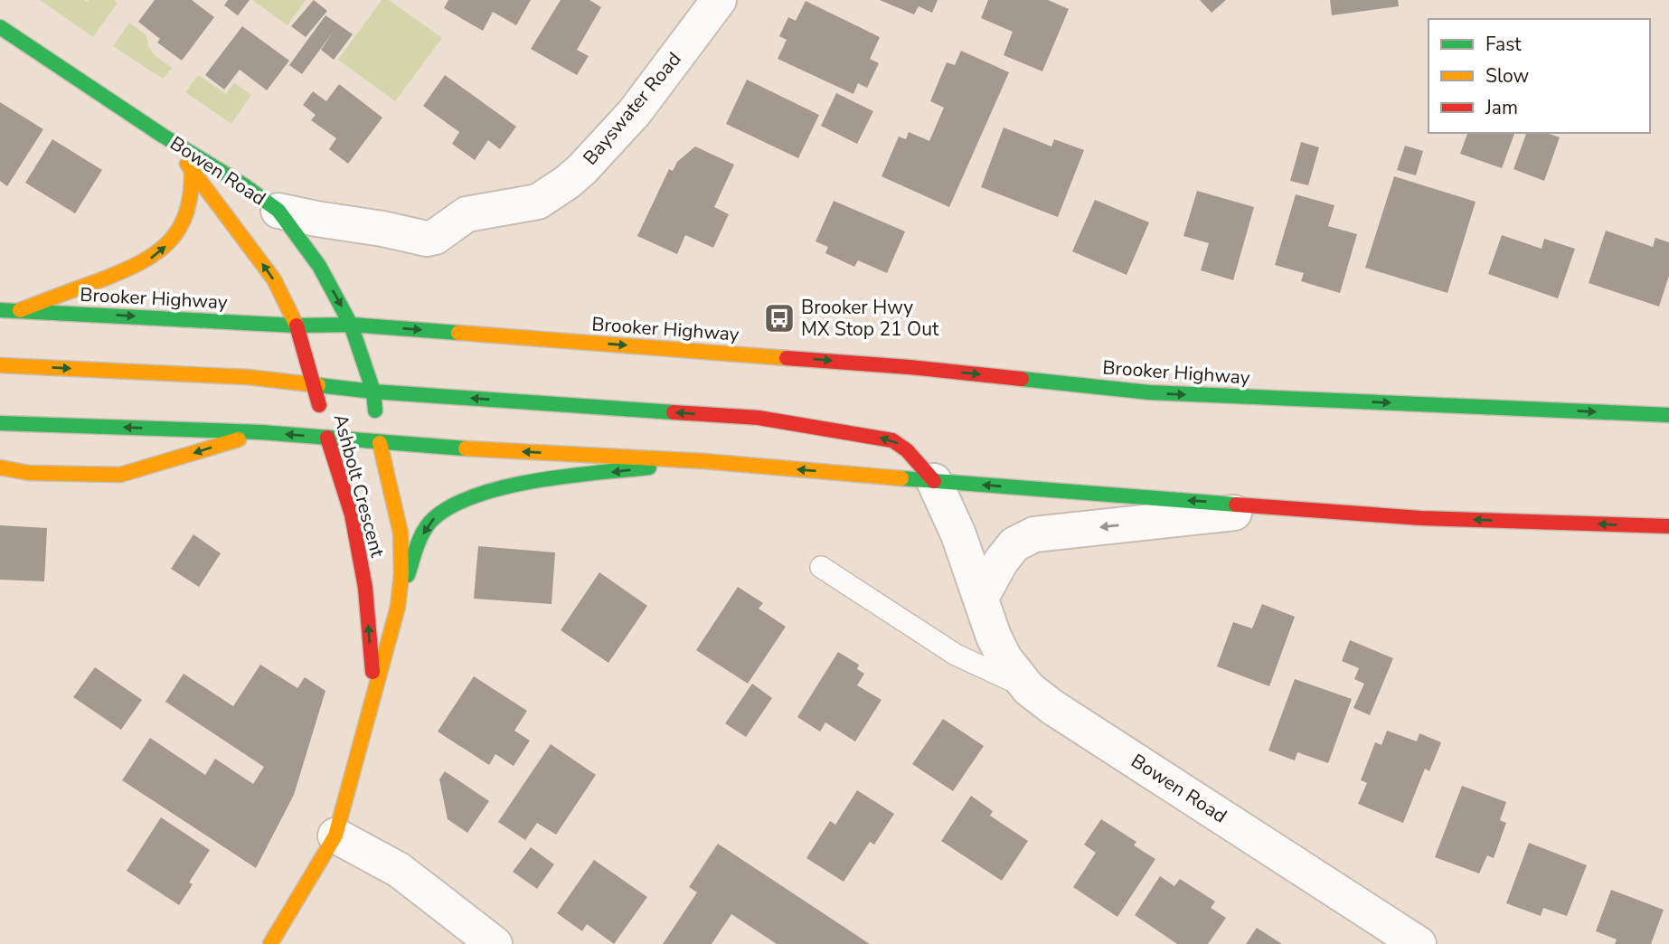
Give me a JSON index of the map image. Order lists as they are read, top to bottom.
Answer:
{
  "streets": {
    "main road": ["Bowen Road", "Brooker Highway", "Ashbolt Crescent"],
    "street": ["Bayswater Road"]
  },
  "crossings": [
    ["Bayswater Road", "Bowen Road"],
    ["Bowen Road", "Brooker Highway"],
    ["Bowen Road", "Ashbolt Crescent"],
    ["Brooker Highway", "Ashbolt Crescent"]
  ],
  "places": {
    "bus stop": ["Brooker Hwy MX Stop 21 Out"]
  },
  "legend": ["Fast", "Slow", "Jam"]
}
